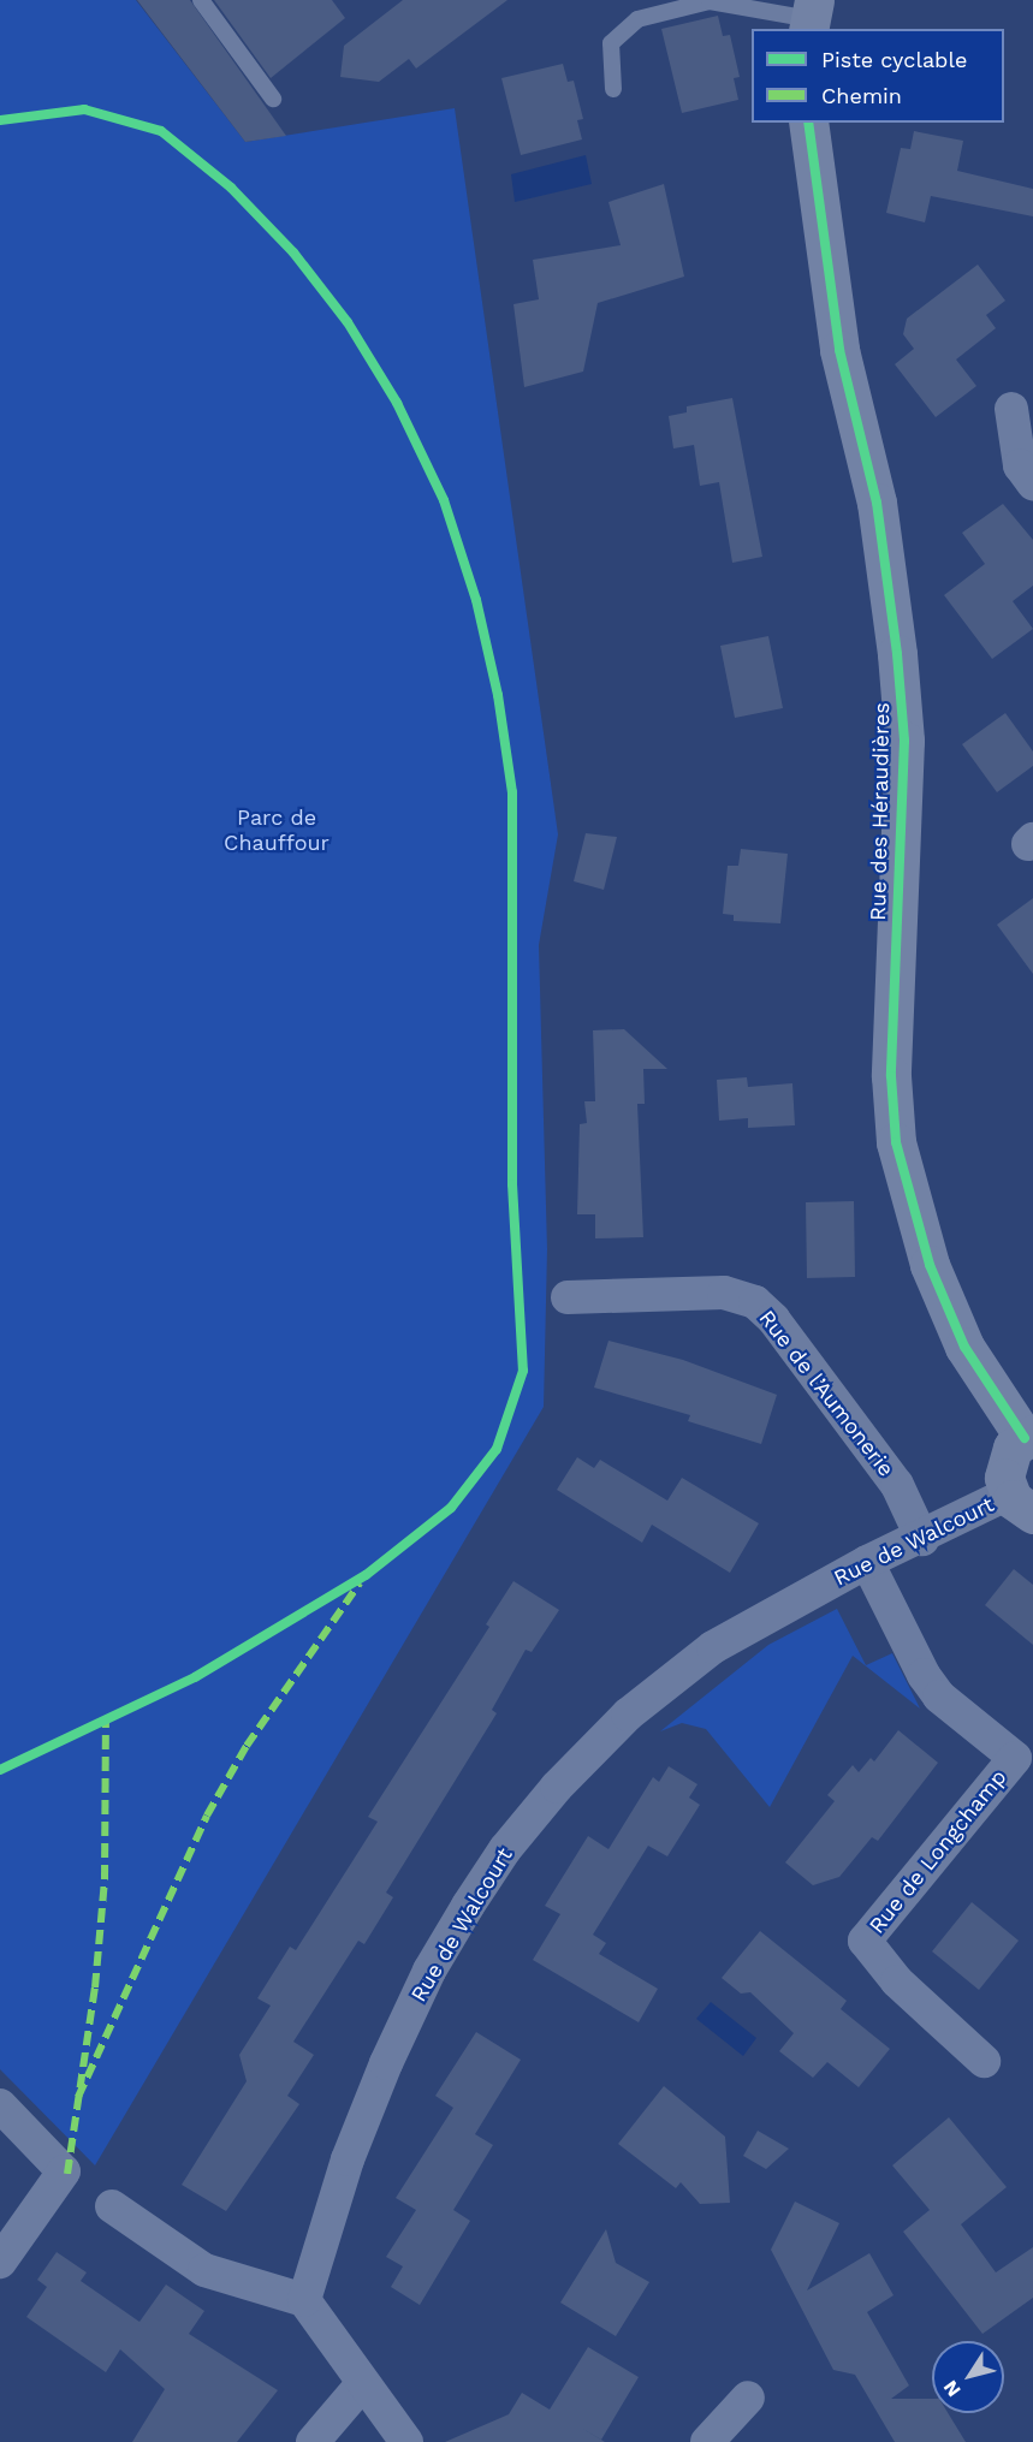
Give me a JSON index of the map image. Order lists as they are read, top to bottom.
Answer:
{
  "streets": {
    "street": [
      "Rue des Héraudières",
      "Rue de l’Aumonerie",
      "Rue de Walcourt",
      "Rue de Longchamp"
    ]
  },
  "crossings": [
    ["Rue de l’Aumonerie", "Rue de Walcourt"],
    ["Rue de Walcourt", "Rue de Longchamp"]
  ],
  "parks": ["Parc de Chauffour"],
  "legend": ["Piste cyclable", "Chemin"],
  "north": "bottom left"
}
